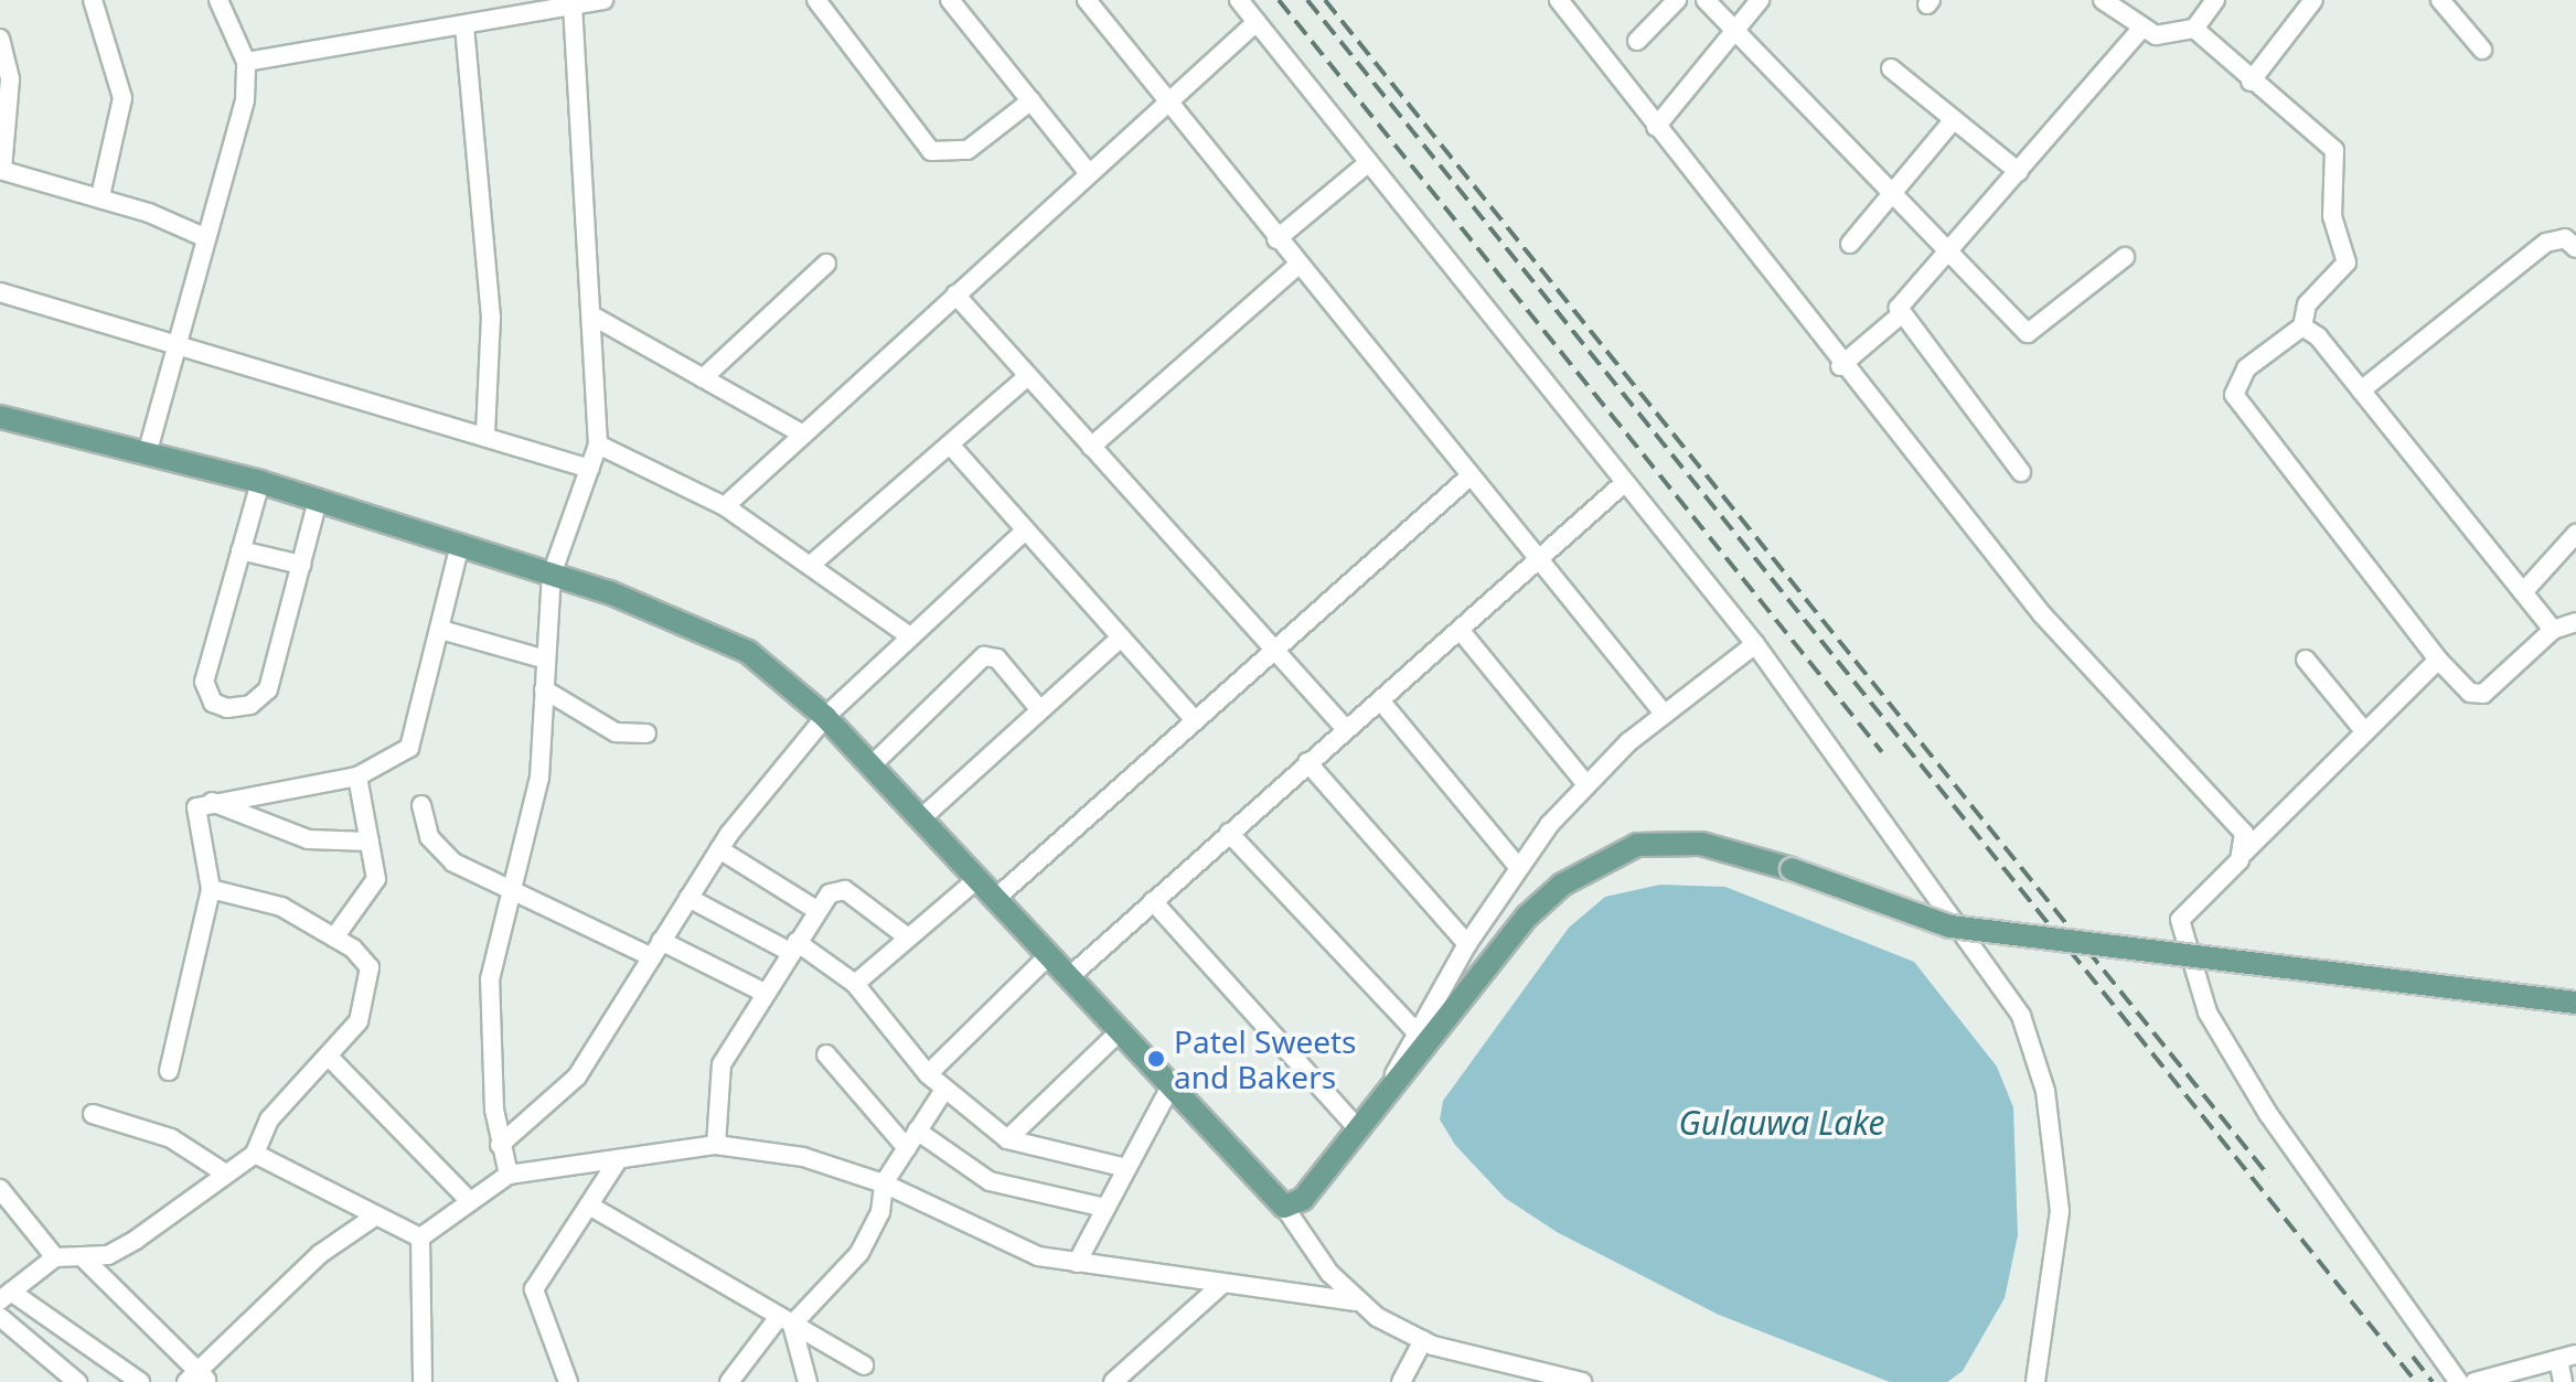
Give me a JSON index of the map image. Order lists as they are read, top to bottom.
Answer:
{
  "water": ["Gulauwa Lake"],
  "places": ["Patel Sweets and Bakers"]
}
